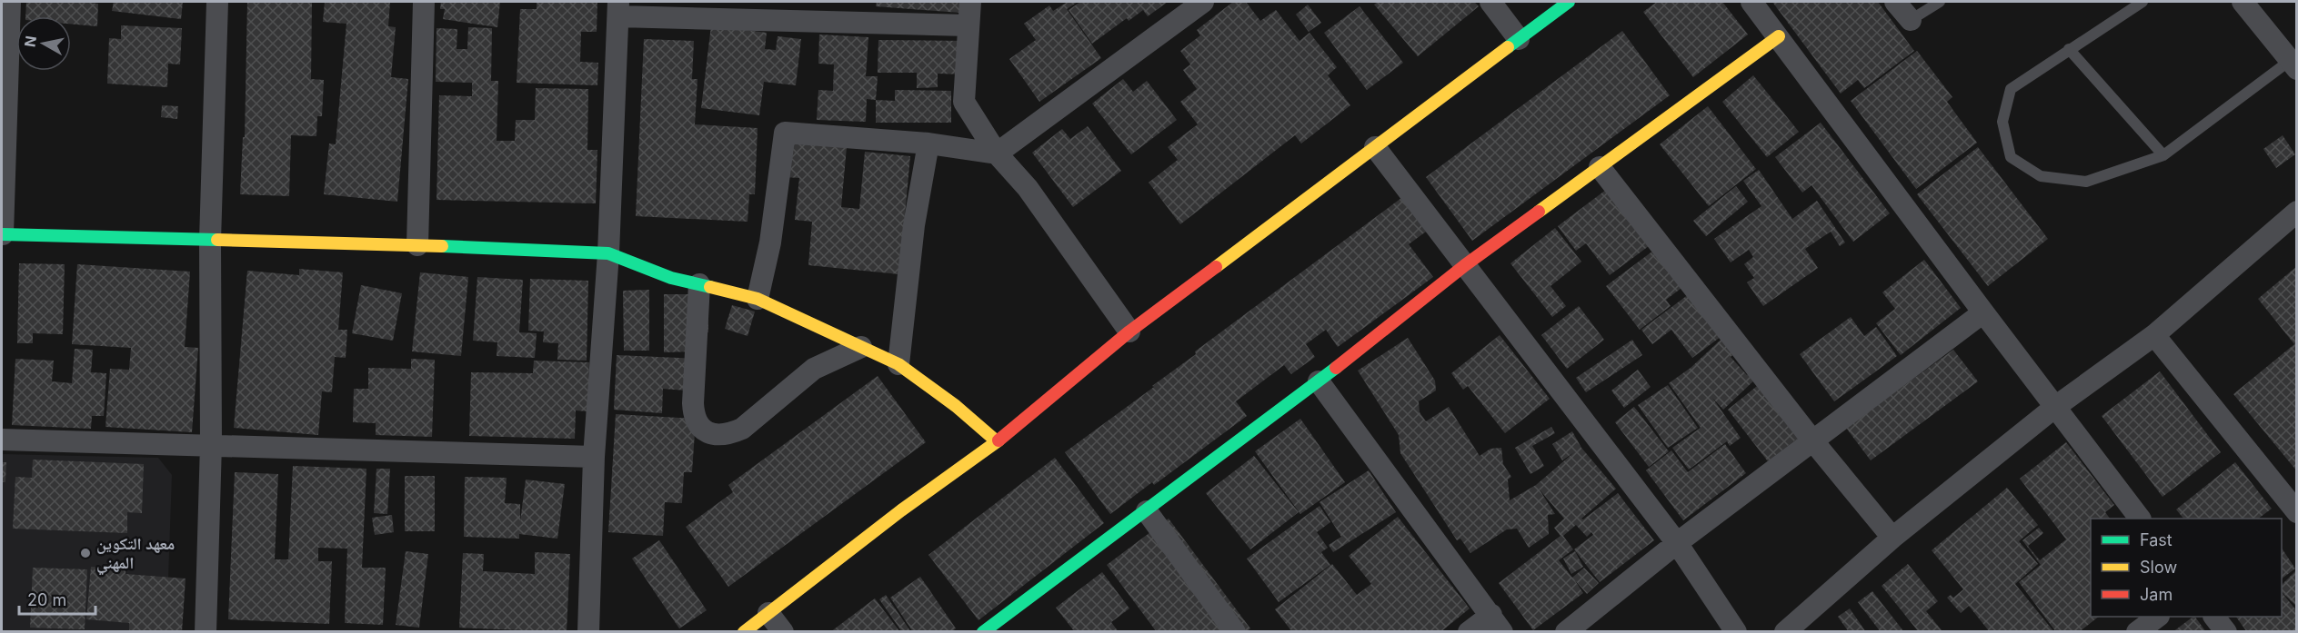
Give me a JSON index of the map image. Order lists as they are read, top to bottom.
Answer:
{
  "places": ["معهد التكوين المهني"],
  "legend": ["Fast", "Slow", "Jam"],
  "scale_bar": "20 m",
  "north": "left"
}
